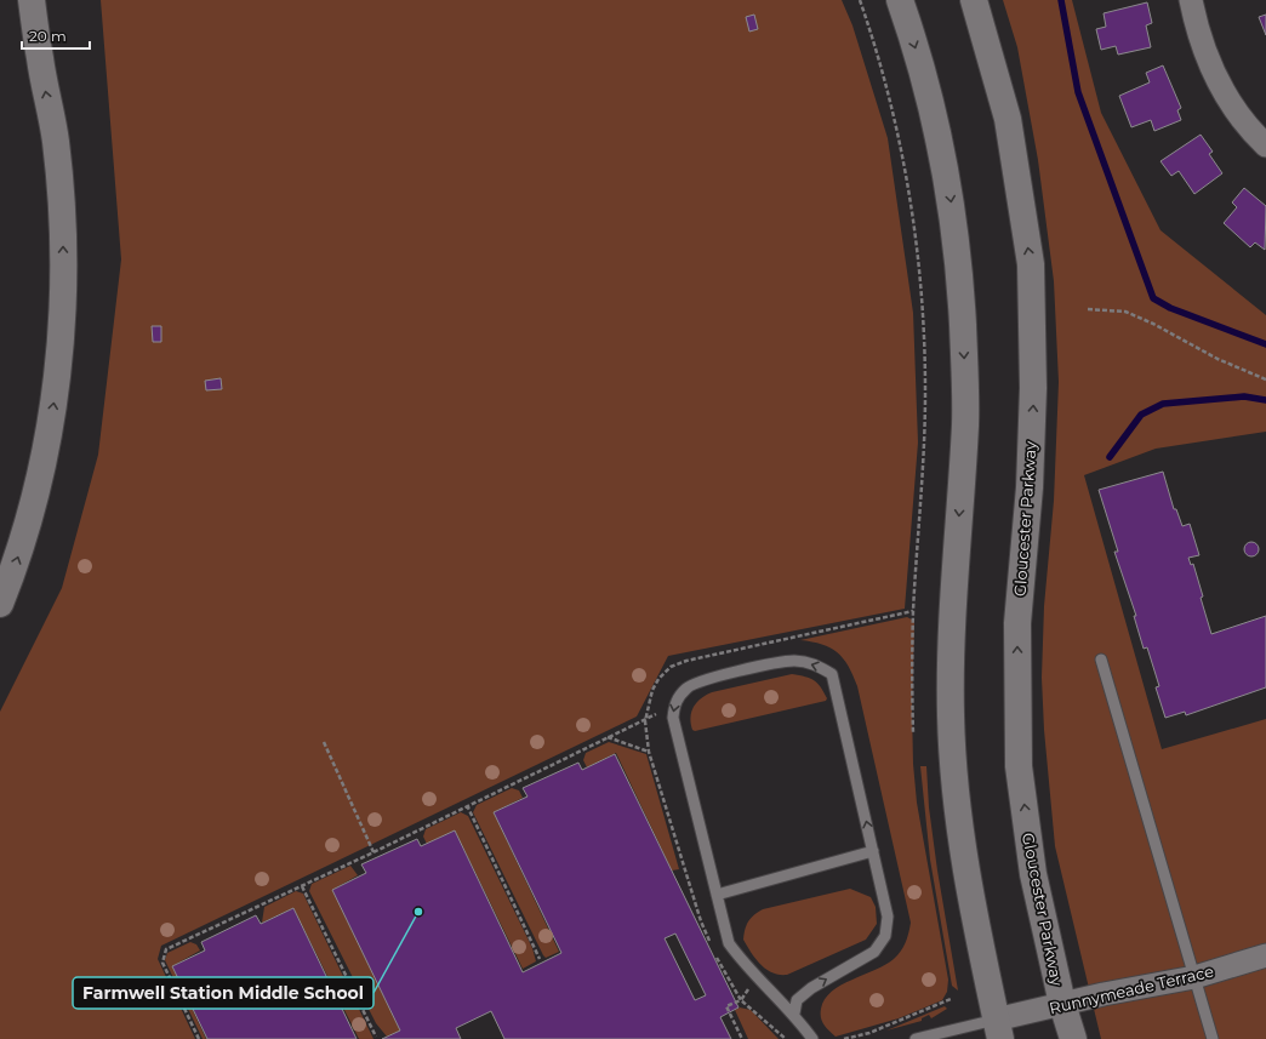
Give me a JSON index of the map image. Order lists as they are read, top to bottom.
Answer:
{
  "streets": {
    "main road": ["Gloucester Parkway"],
    "street": ["Runnymeade Terrace"]
  },
  "crossings": [
    ["Gloucester Parkway", "Runnymeade Terrace"]
  ],
  "places": ["Farmwell Station Middle School"],
  "scale_bar": "20 m"
}
